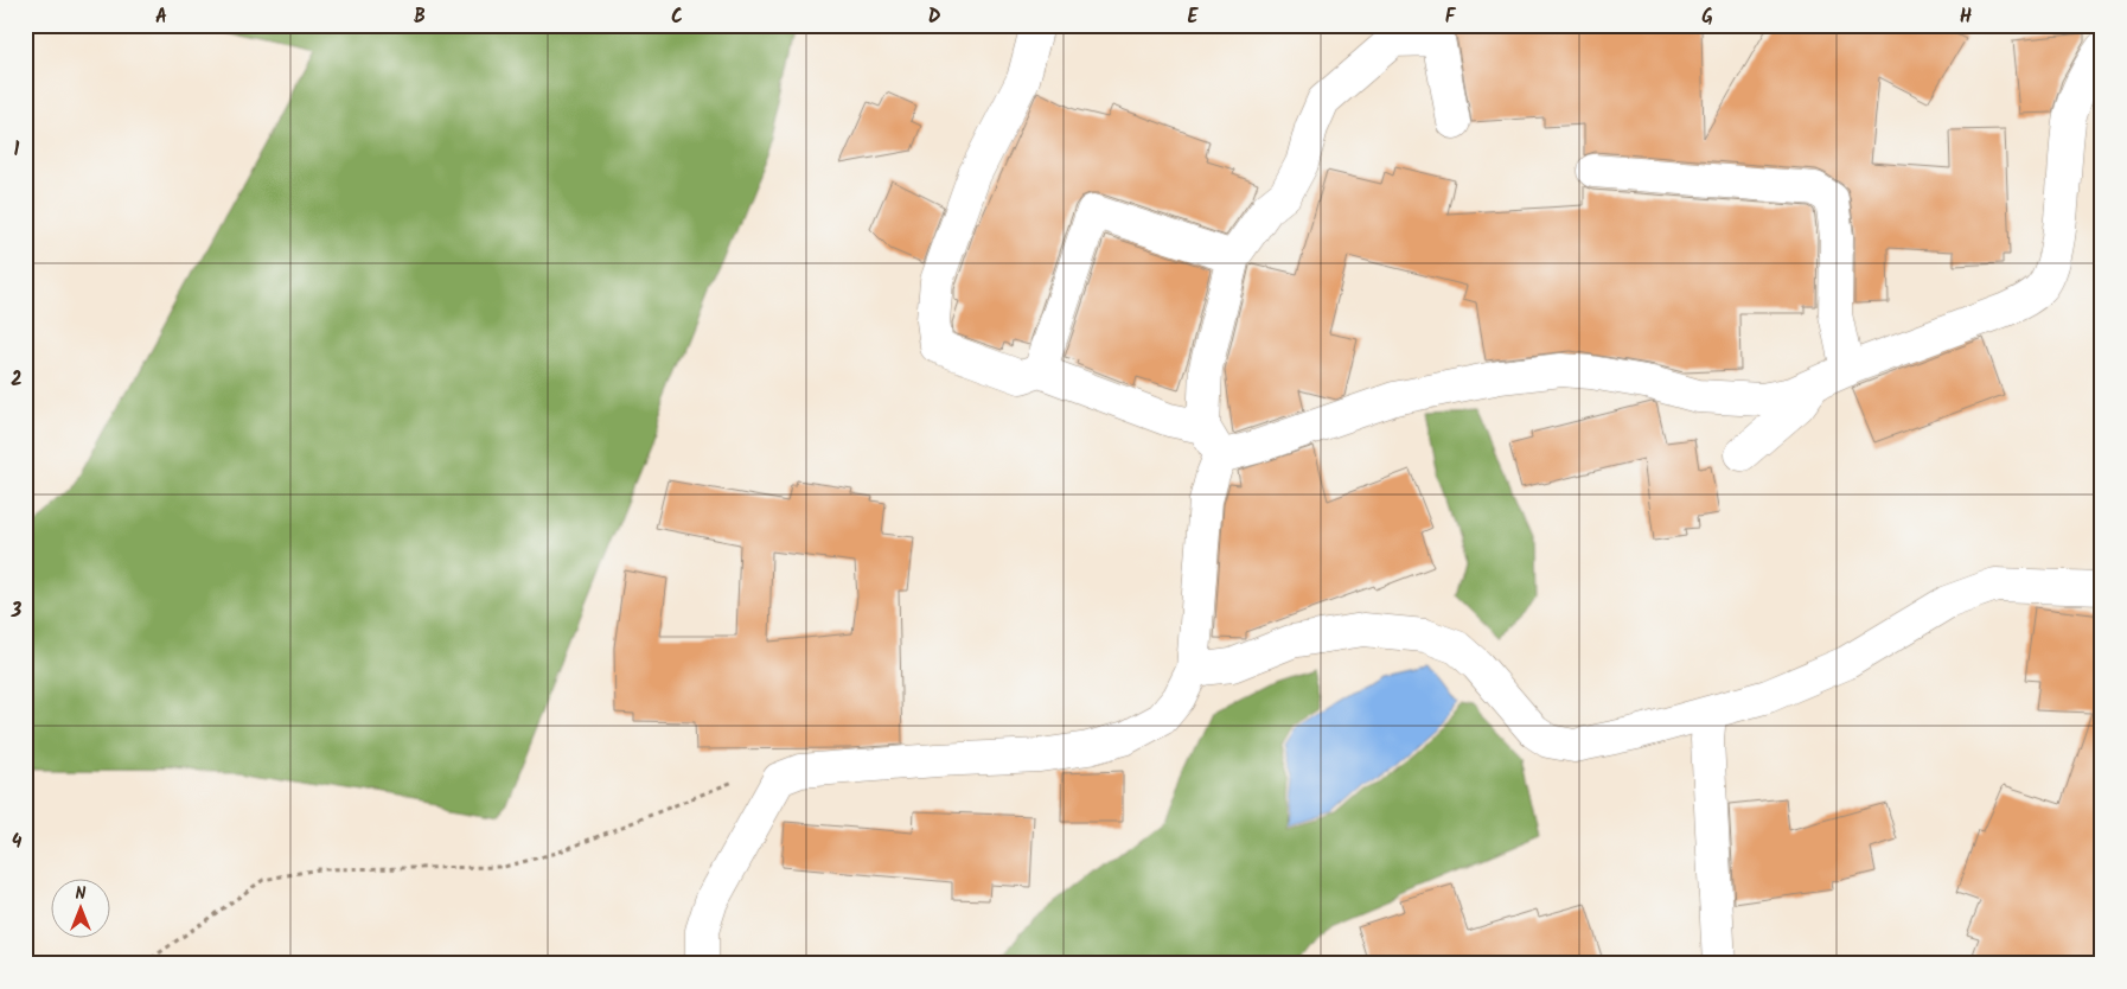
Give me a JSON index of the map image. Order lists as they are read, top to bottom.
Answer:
{
  "north": "top",
  "grid": {
    "columns": [
      "A",
      "B",
      "C",
      "D",
      "E",
      "F",
      "G",
      "H"
    ],
    "rows": [
      "1",
      "2",
      "3",
      "4"
    ]
  }
}
